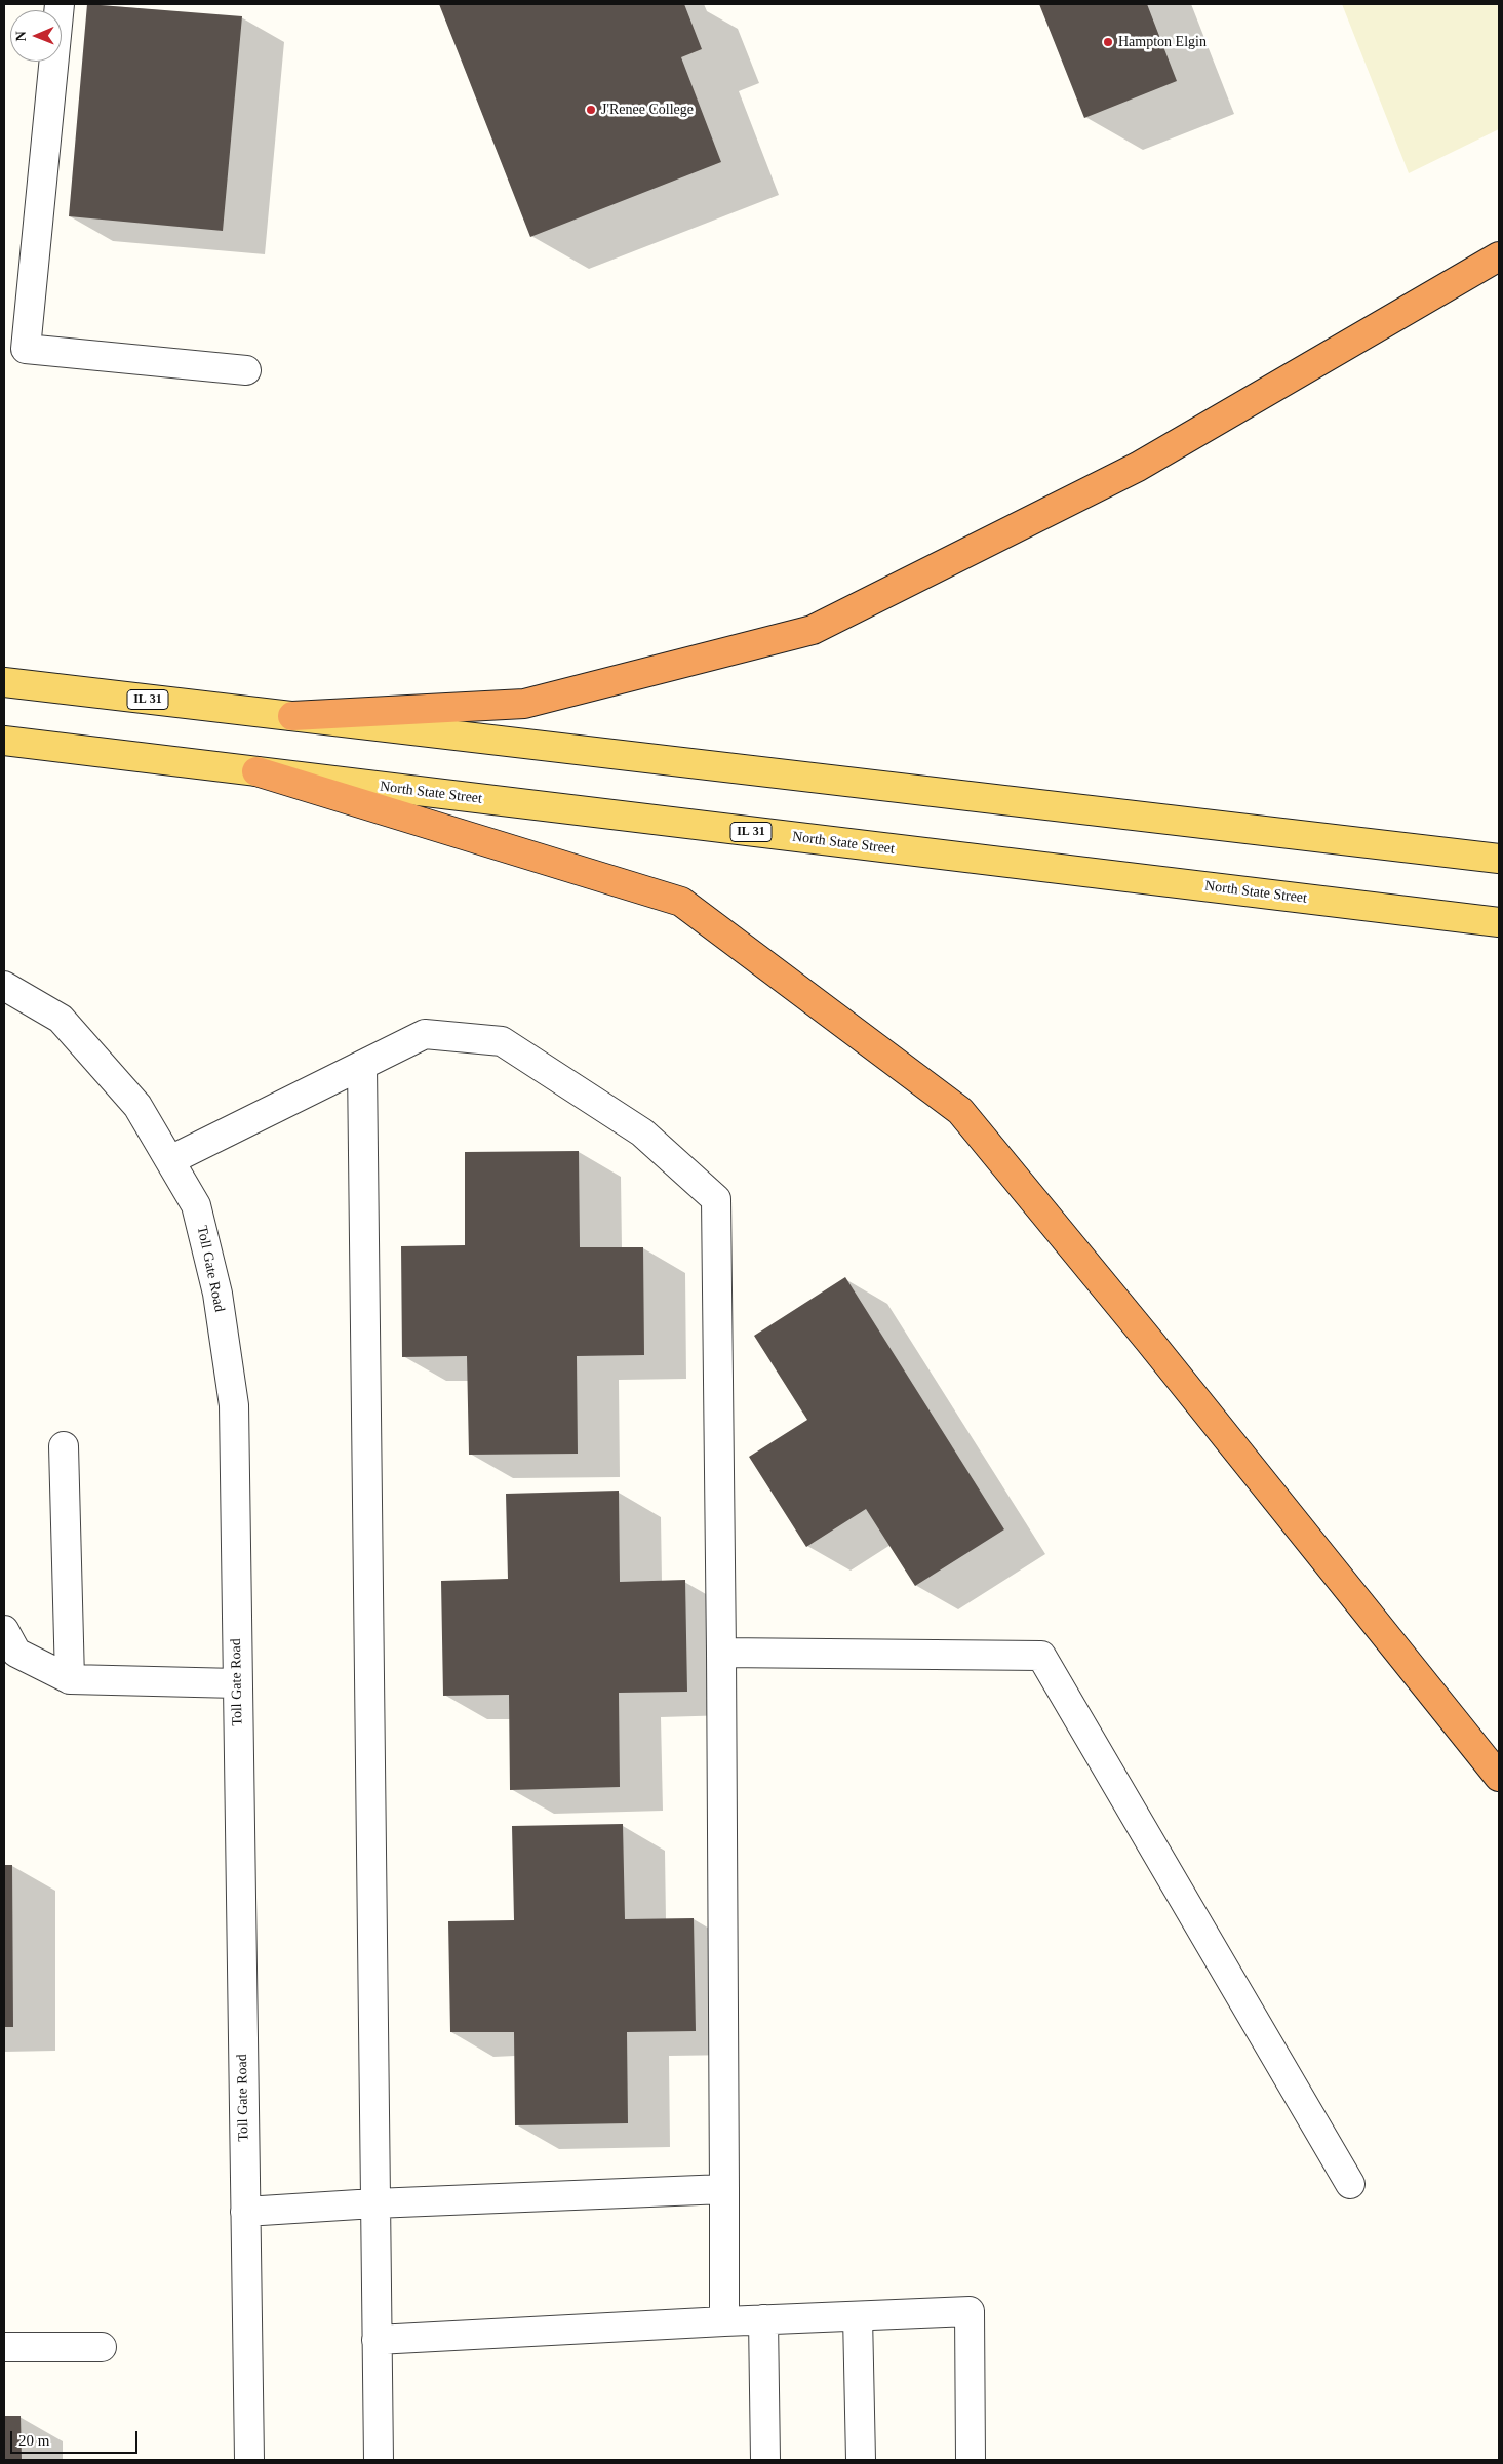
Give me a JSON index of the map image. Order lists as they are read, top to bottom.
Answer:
{
  "streets": {
    "main road": ["IL 31", "North State Street"],
    "street": ["Toll Gate Road"]
  },
  "places": ["Hampton Elgin", "J'Renee College"],
  "scale_bar": "20 m",
  "north": "left"
}
